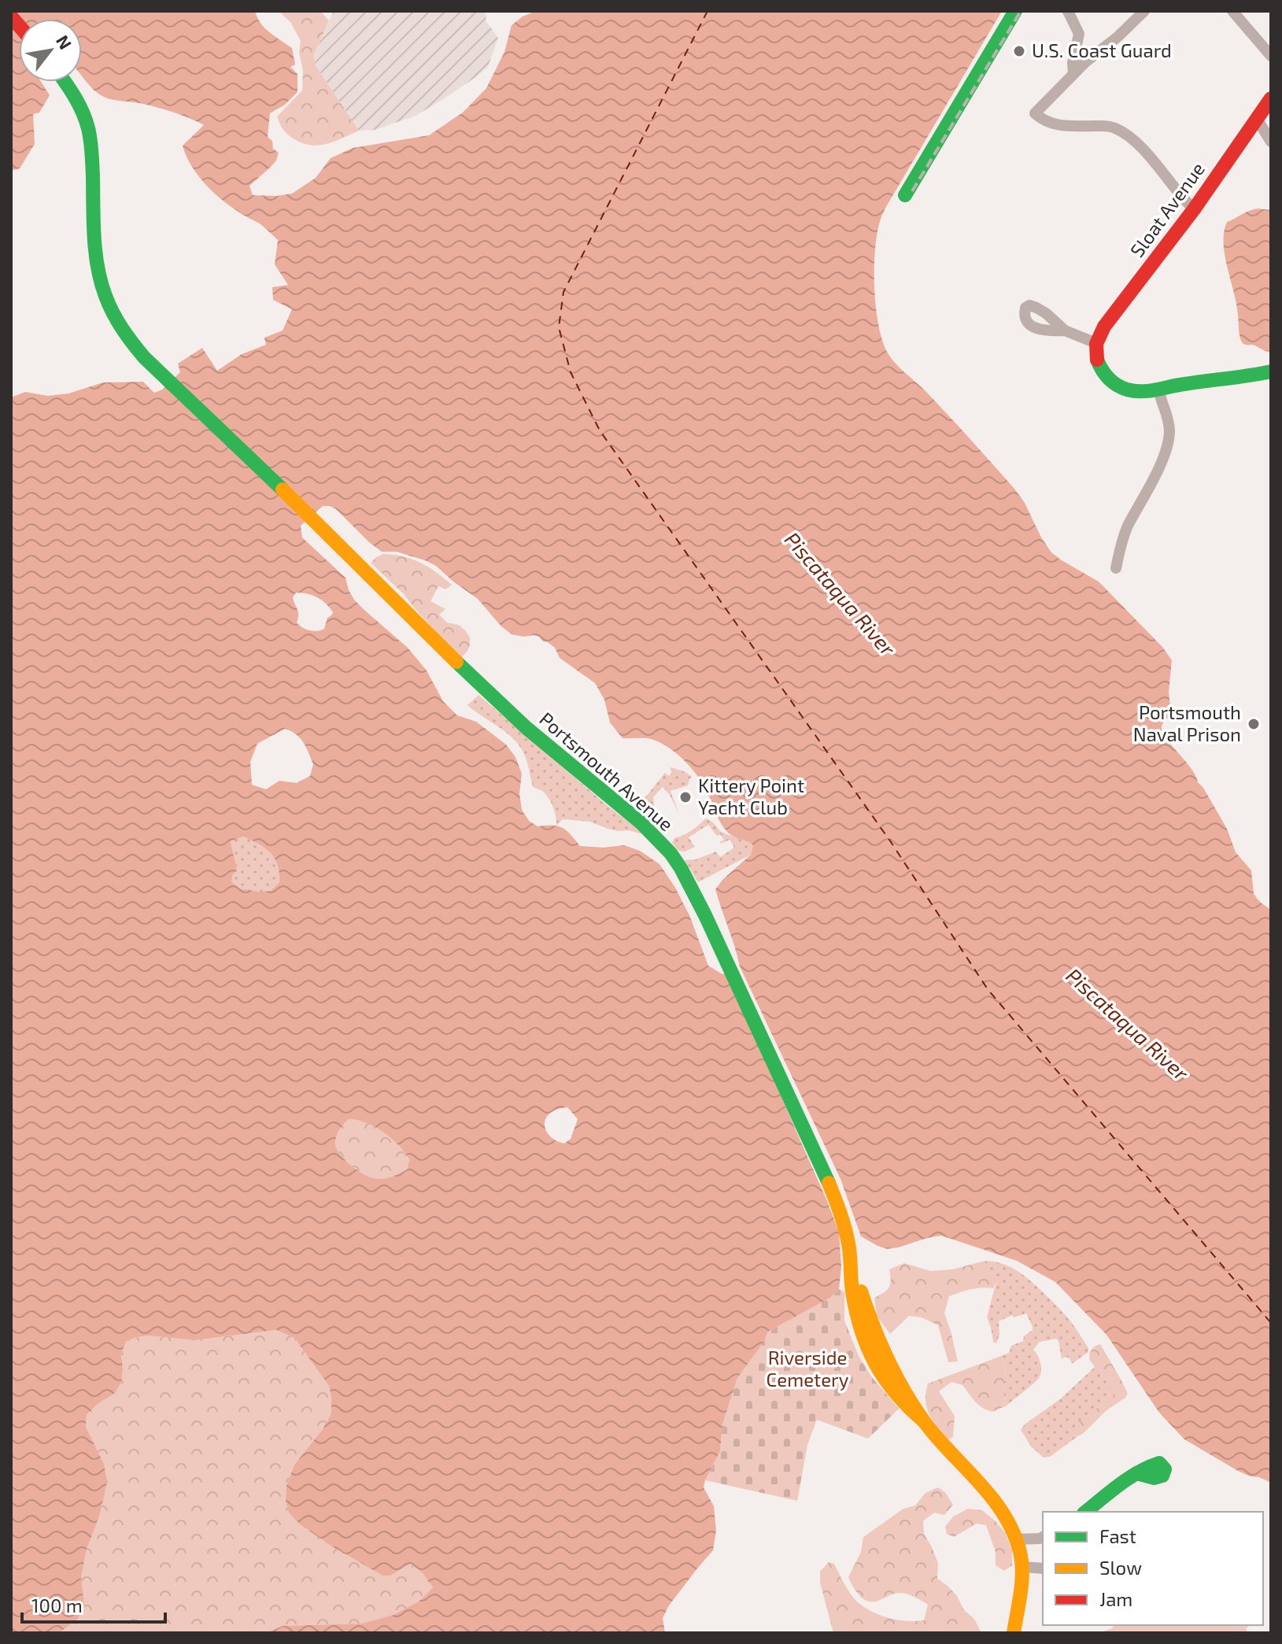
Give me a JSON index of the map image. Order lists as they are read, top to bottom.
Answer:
{
  "streets": {
    "main road": ["Sloat Avenue", "Portsmouth Avenue"]
  },
  "water": ["Piscataqua River"],
  "parks": ["Riverside Cemetery"],
  "places": ["U.S. Coast Guard", "Portsmouth Naval Prison", "Kittery Point Yacht Club"],
  "legend": ["Fast", "Slow", "Jam"],
  "scale_bar": "100 m",
  "north": "top right"
}
